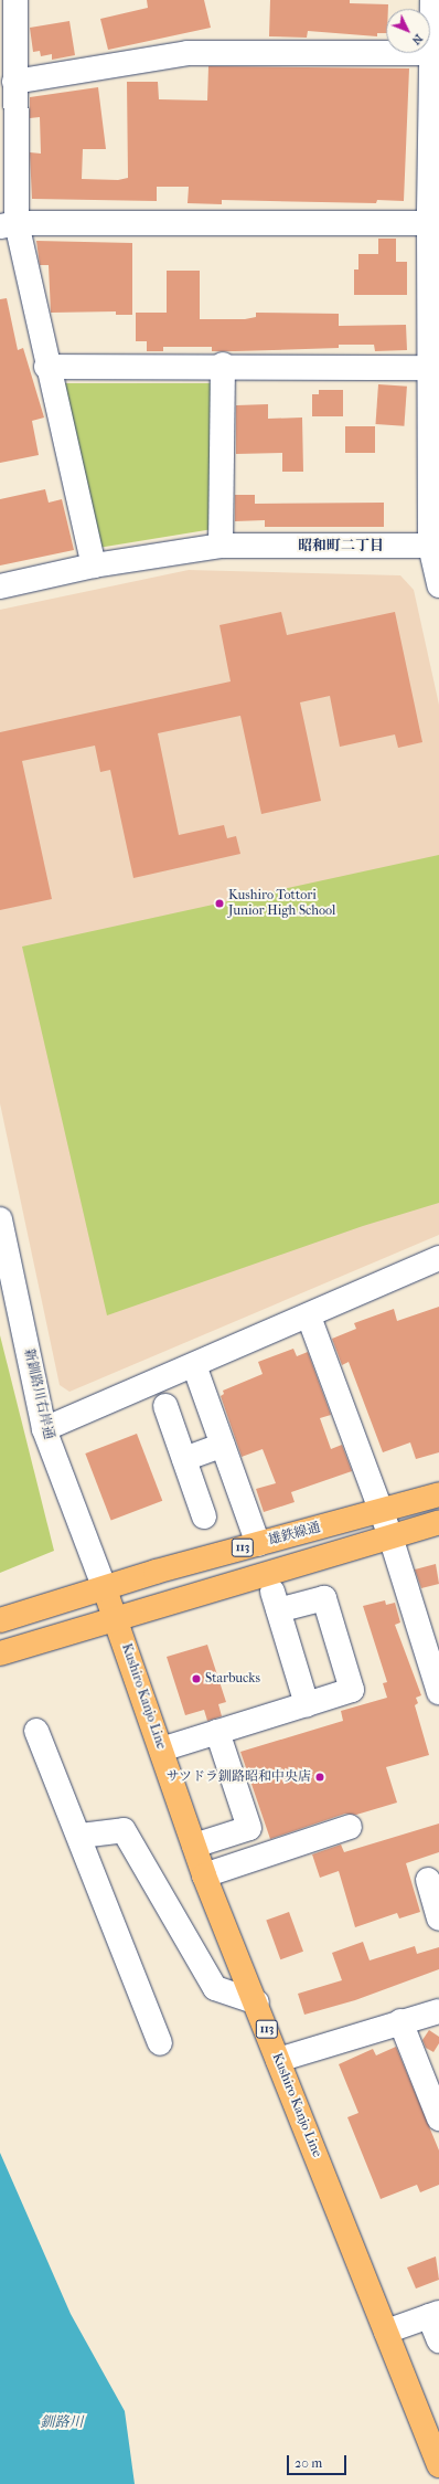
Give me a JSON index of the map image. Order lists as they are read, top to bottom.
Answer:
{
  "streets": {
    "main road": ["雄鉄線通", "113", "Kushiro Kanjo Line"],
    "street": ["新釧路川右岸通"]
  },
  "crossings": [
    ["新釧路川右岸通", "雄鉄線通"],
    ["新釧路川右岸通", "Kushiro Kanjo Line"],
    ["雄鉄線通", "Kushiro Kanjo Line"],
    ["113", "Kushiro Kanjo Line"]
  ],
  "districts": ["昭和町二丁目"],
  "water": ["釧路川"],
  "places": ["Kushiro Tottori Junior High School", "Starbucks", "サツドラ釧路昭和中央店"],
  "scale_bar": "20 m",
  "north": "bottom right"
}
